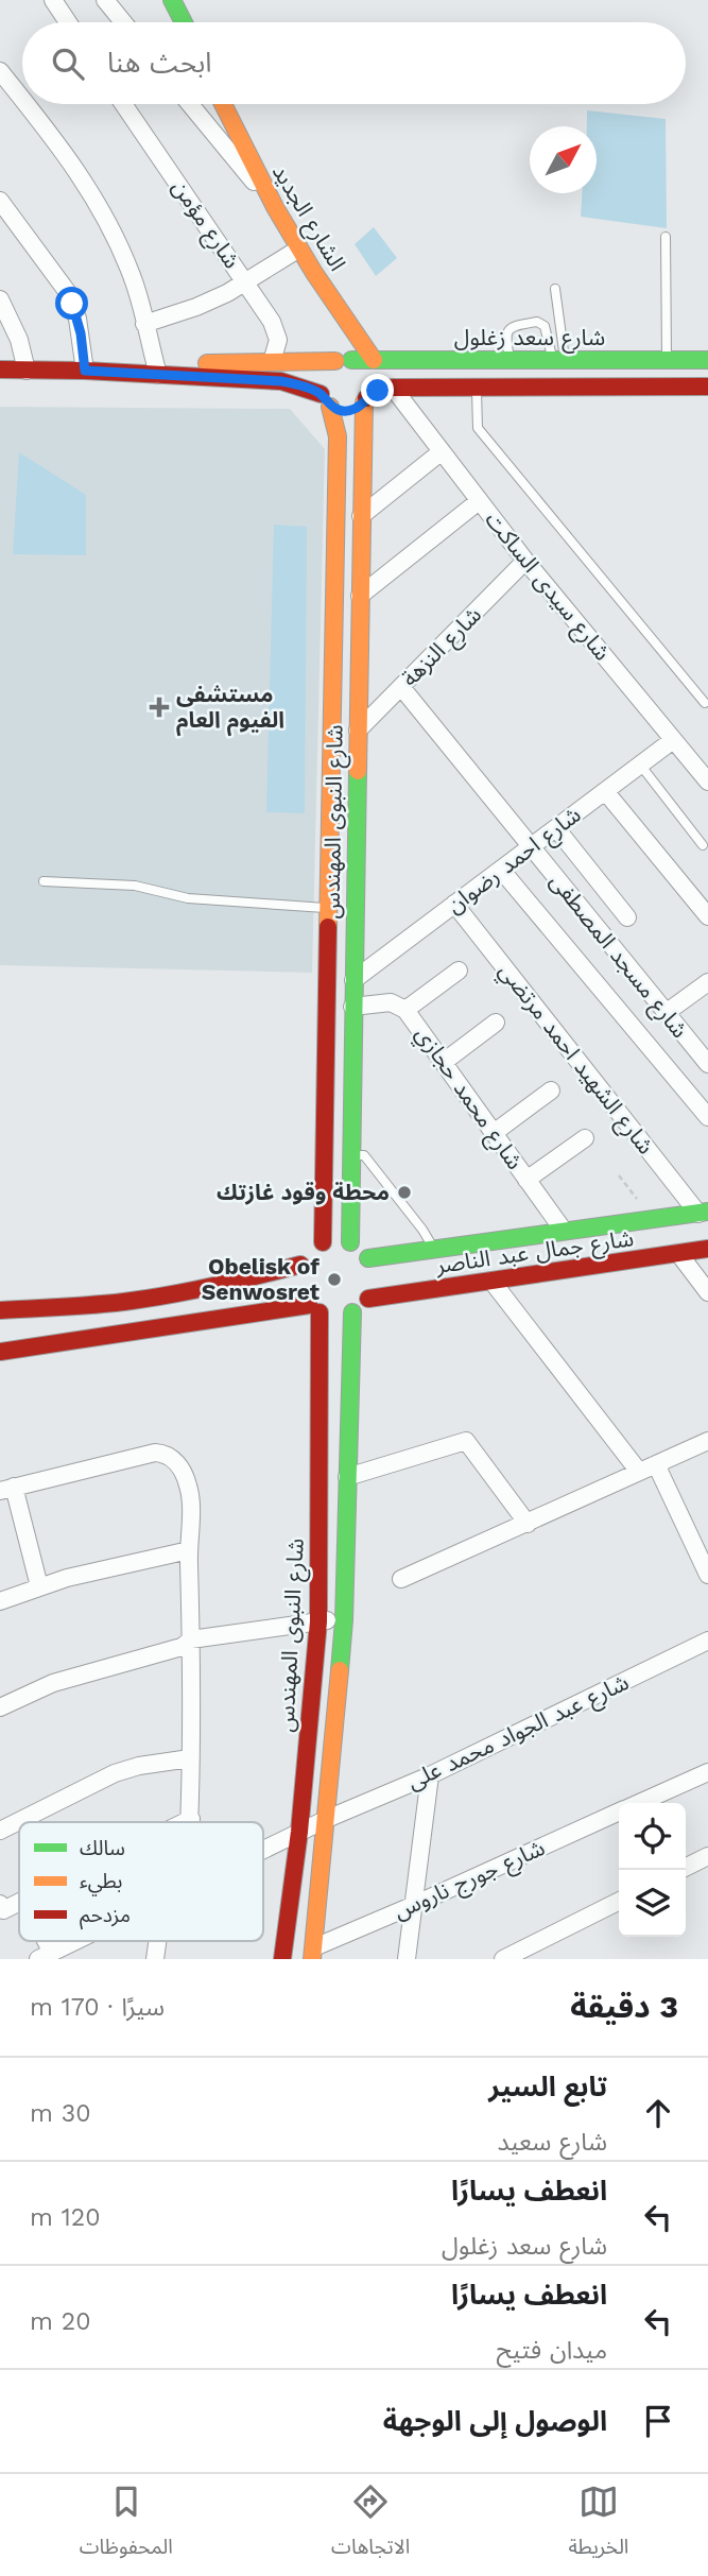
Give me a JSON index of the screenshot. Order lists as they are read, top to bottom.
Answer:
{
  "streets": {
    "main road": [
      "الشارع الجديد",
      "شارع سعد زغلول",
      "شارع النبوى المهندس",
      "شارع جمال عبد الناصر"
    ],
    "street": [
      "شارع مؤمن",
      "شارع سيدى الساكت",
      "شارع النزهة",
      "شارع احمد رضوان",
      "شارع مسجد المصطفى",
      "شارع الشهيد احمد مرتضي",
      "شارع محمد حجازي",
      "شارع عبد الجواد محمد على",
      "شارع جورج ناروس"
    ]
  },
  "crossings": [
    ["الشارع الجديد", "شارع سعد زغلول"],
    ["شارع مؤمن", "شارع سعد زغلول"],
    ["شارع سعد زغلول", "شارع النبوى المهندس"],
    ["شارع سيدى الساكت", "شارع النزهة"],
    ["شارع سيدى الساكت", "شارع احمد رضوان"],
    ["شارع النزهة", "شارع النبوى المهندس"],
    ["شارع النزهة", "شارع مسجد المصطفى"],
    ["شارع النبوى المهندس", "شارع احمد رضوان"],
    ["شارع النبوى المهندس", "شارع محمد حجازي"],
    ["شارع النبوى المهندس", "شارع جمال عبد الناصر"],
    ["شارع النبوى المهندس", "شارع عبد الجواد محمد على"],
    ["شارع احمد رضوان", "شارع مسجد المصطفى"],
    ["شارع احمد رضوان", "شارع الشهيد احمد مرتضي"],
    ["شارع الشهيد احمد مرتضي", "شارع جمال عبد الناصر"],
    ["شارع محمد حجازي", "شارع جمال عبد الناصر"]
  ],
  "places": {
    "health": ["مستشفى الفيوم العام"],
    "other": ["محطة وقود غازتك", "Obelisk of Senwosret"]
  },
  "legend": ["سالك", "بطيء", "مزدحم"],
  "north": "top right",
  "page": {
    "search": "ابحث هنا",
    "heading": ["3 دقيقة", "سيرًا · 170 m"],
    "list": [
      ["تابع السير", "شارع سعيد", "30 m"],
      ["انعطف يسارًا", "شارع سعد زغلول", "120 m"],
      ["انعطف يسارًا", "ميدان فتيح", "20 m"],
      "الوصول إلى الوجهة"
    ],
    "nav": ["الخريطة", "الاتجاهات", "المحفوظات"]
  }
}
